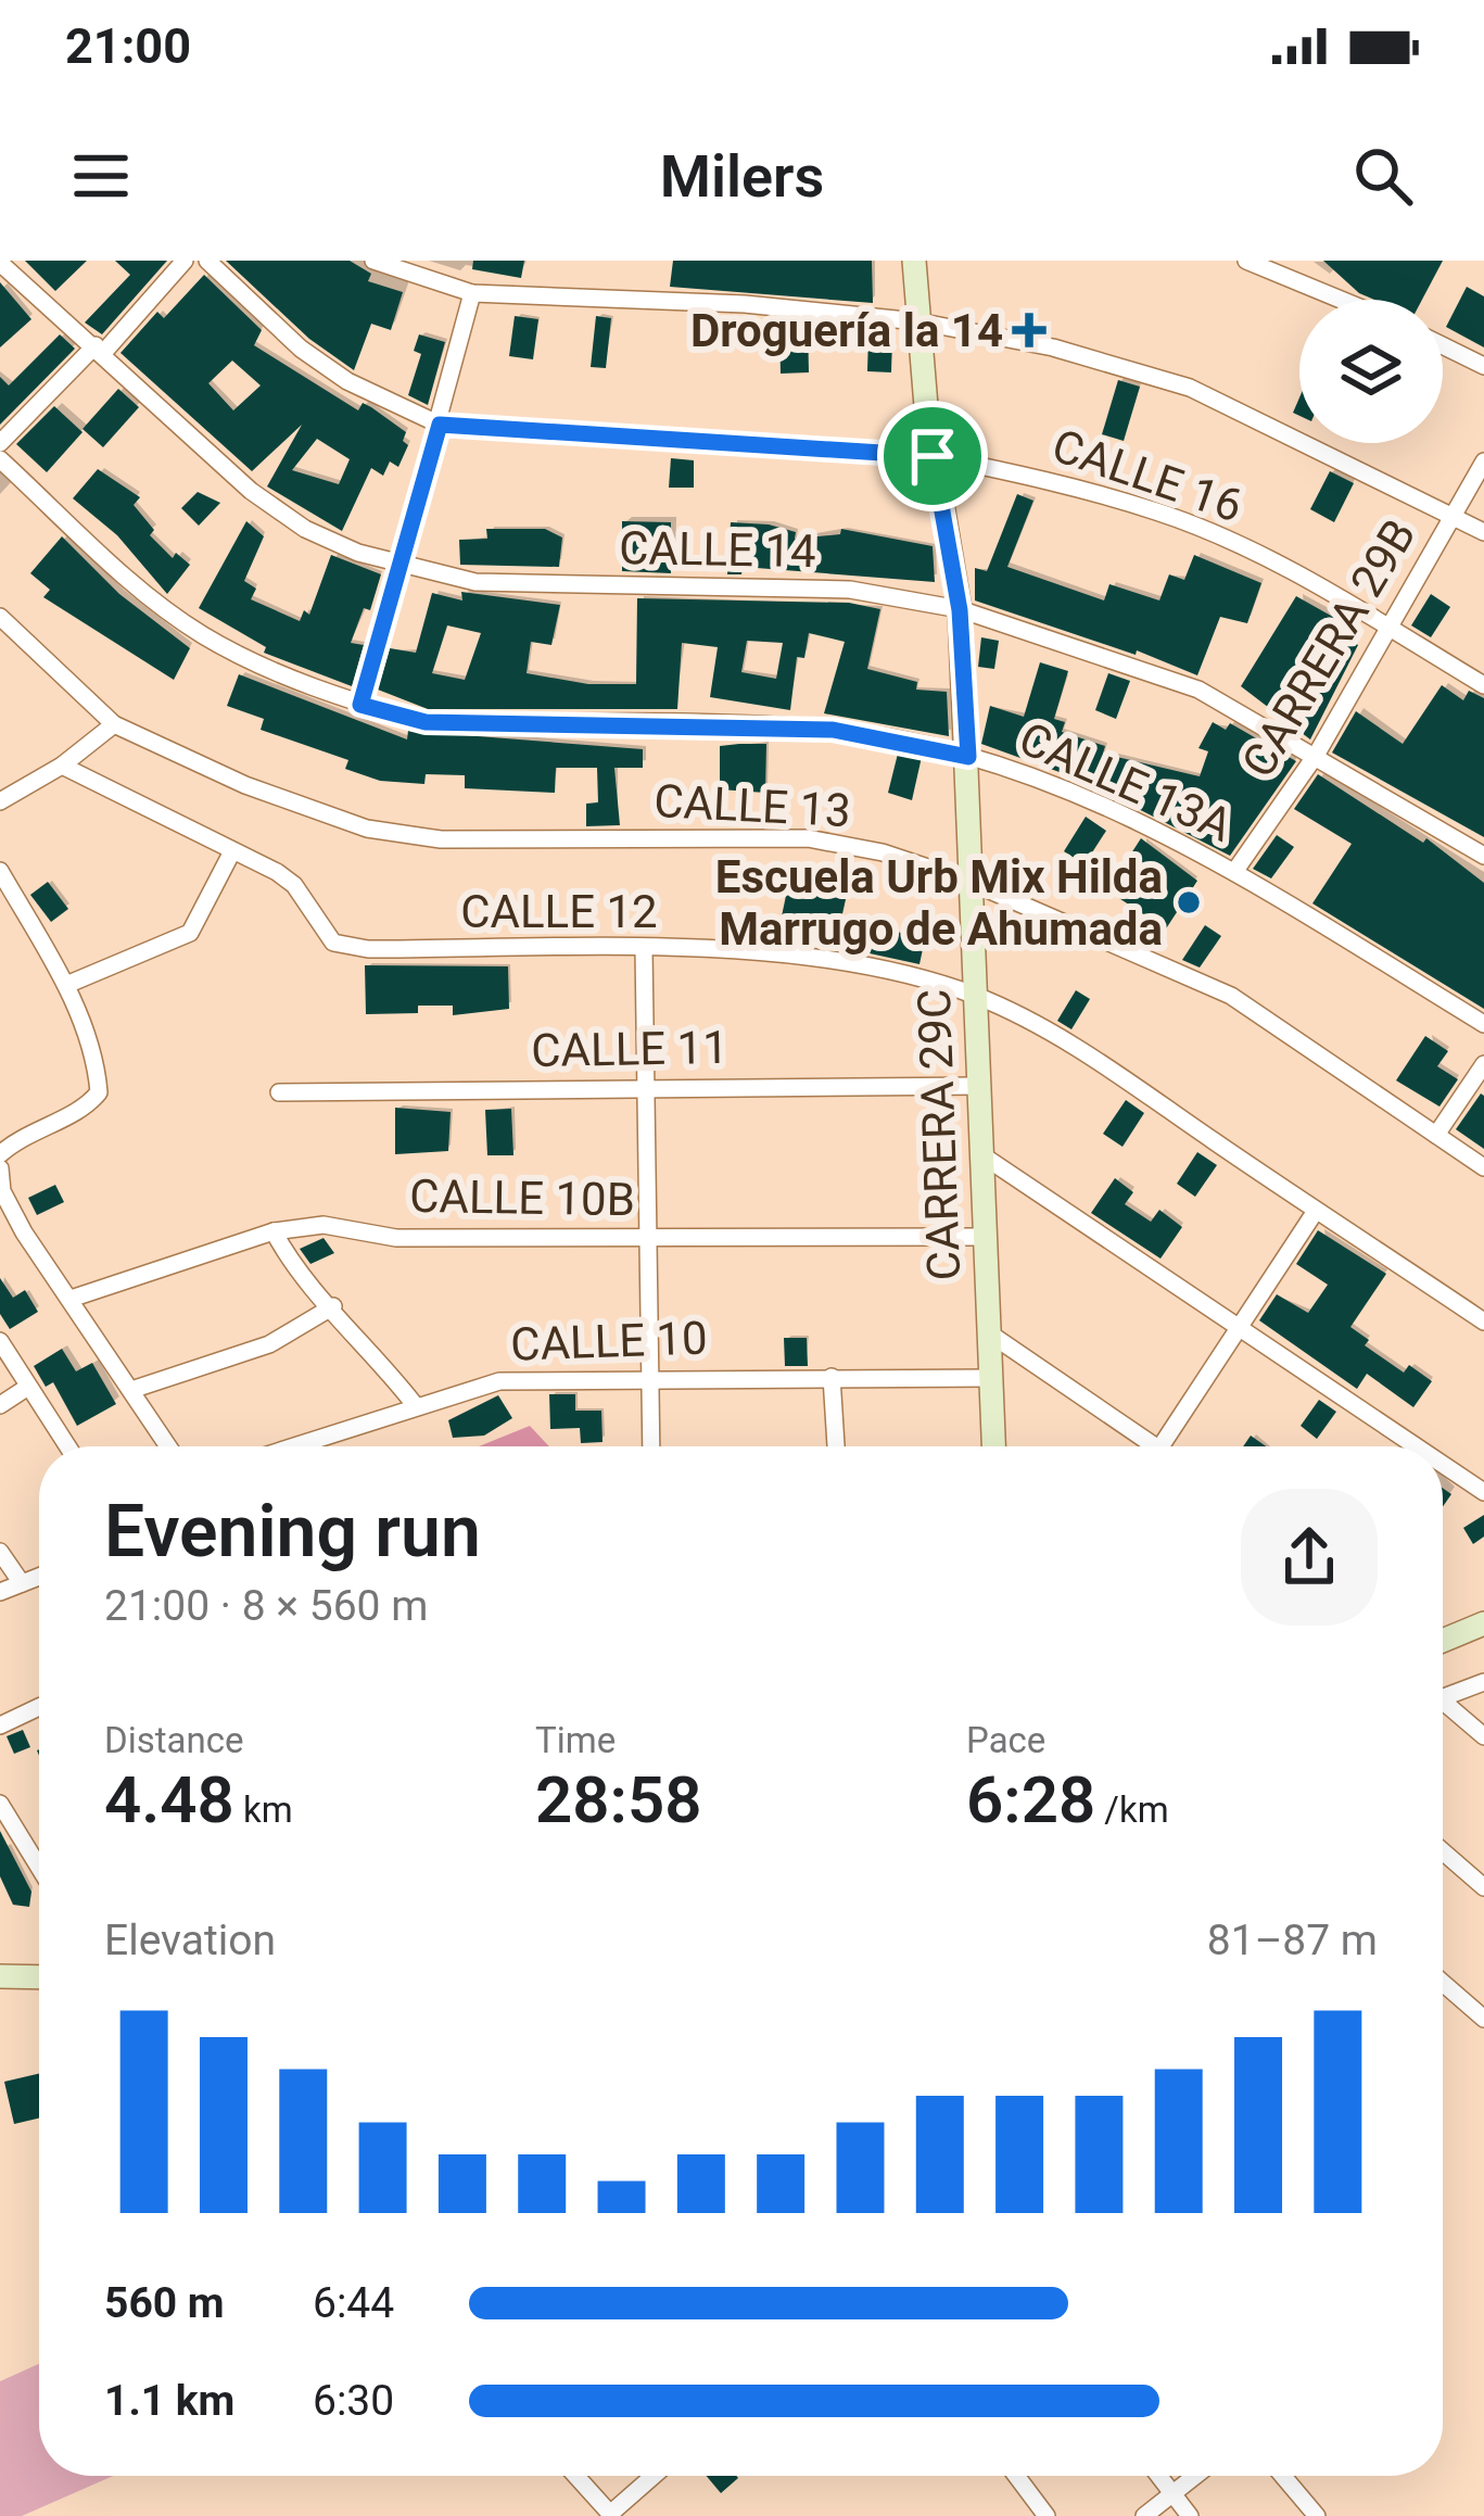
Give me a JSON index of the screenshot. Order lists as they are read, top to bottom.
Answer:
{
  "streets": {
    "street": [
      "CALLE 16",
      "CALLE 14",
      "CARRERA 29B",
      "CALLE 13A",
      "CALLE 13",
      "CALLE 12",
      "CALLE 11",
      "CARRERA 29C",
      "CALLE 10B",
      "CALLE 10"
    ]
  },
  "crossings": [
    ["CALLE 16", "CARRERA 29B"],
    ["CALLE 16", "CARRERA 29C"],
    ["CALLE 14", "CARRERA 29B"],
    ["CALLE 14", "CARRERA 29C"],
    ["CARRERA 29B", "CALLE 13A"],
    ["CALLE 13A", "CARRERA 29C"],
    ["CALLE 13", "CARRERA 29C"],
    ["CALLE 12", "CARRERA 29C"],
    ["CALLE 11", "CARRERA 29C"],
    ["CARRERA 29C", "CALLE 10B"],
    ["CARRERA 29C", "CALLE 10"]
  ],
  "places": {
    "health": ["Droguería la 14"],
    "other": ["Escuela Urb Mix Hilda Marrugo de Ahumada"]
  },
  "page": {
    "status": "21:00",
    "header": "Milers",
    "heading": ["Evening run", "21:00 · 8 × 560 m"],
    "stats": [
      ["Distance", "4.48 km"],
      ["Time", "28:58"],
      ["Pace", "6:28 /km"]
    ],
    "chart": ["Elevation", "81–87 m"],
    "list": [
      {
        "name": "560 m",
        "note": "6:44"
      },
      {
        "name": "1.1 km",
        "note": "6:30"
      }
    ]
  }
}
